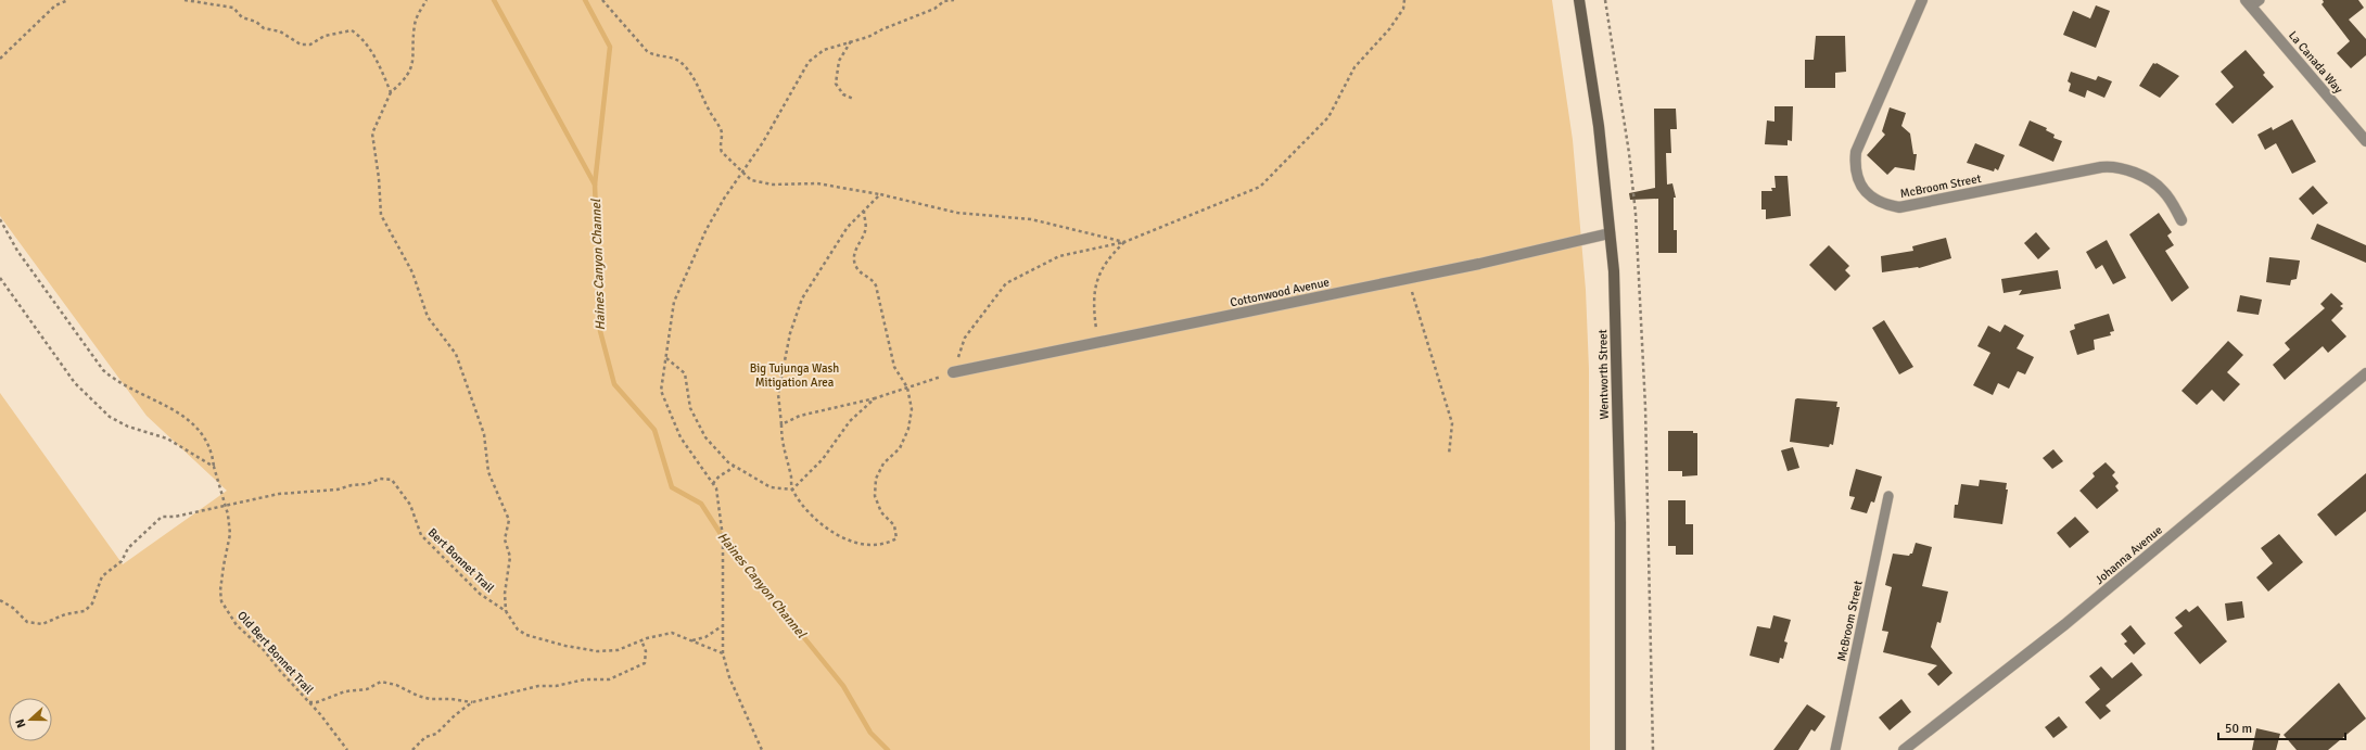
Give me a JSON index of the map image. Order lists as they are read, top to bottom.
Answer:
{
  "streets": {
    "main road": ["Wentworth Street"],
    "street": [
      "La Canada Way",
      "McBroom Street",
      "Cottonwood Avenue",
      "Johanna Avenue"
    ],
    "path": ["Bert Bonnet Trail", "Old Bert Bonnet Trail"]
  },
  "crossings": [
    ["Cottonwood Avenue", "Wentworth Street"],
    ["Bert Bonnet Trail", "Old Bert Bonnet Trail"]
  ],
  "water": ["Haines Canyon Channel"],
  "parks": ["Big Tujunga Wash Mitigation Area"],
  "scale_bar": "50 m",
  "north": "left"
}
